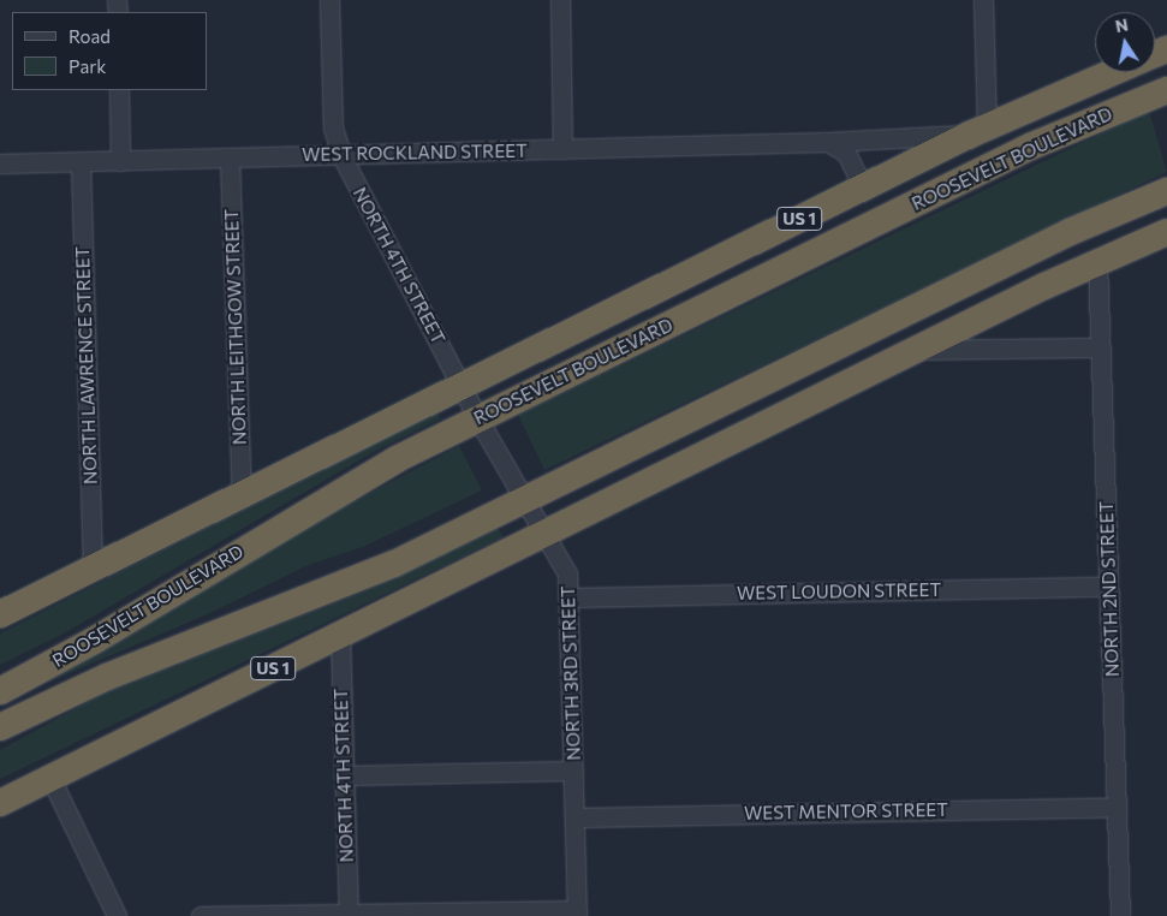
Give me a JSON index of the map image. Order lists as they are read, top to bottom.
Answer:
{
  "streets": {
    "highway": ["ROOSEVELT BOULEVARD", "US 1"],
    "street": [
      "WEST ROCKLAND STREET",
      "NORTH 4TH STREET",
      "NORTH LEITHGOW STREET",
      "NORTH LAWRENCE STREET",
      "NORTH 2ND STREET",
      "WEST LOUDON STREET",
      "NORTH 3RD STREET",
      "WEST MENTOR STREET"
    ]
  },
  "crossings": [
    ["WEST ROCKLAND STREET", "ROOSEVELT BOULEVARD"],
    ["WEST ROCKLAND STREET", "NORTH 4TH STREET"],
    ["WEST ROCKLAND STREET", "NORTH LEITHGOW STREET"],
    ["WEST ROCKLAND STREET", "NORTH LAWRENCE STREET"],
    ["ROOSEVELT BOULEVARD", "NORTH 4TH STREET"],
    ["ROOSEVELT BOULEVARD", "NORTH LEITHGOW STREET"],
    ["ROOSEVELT BOULEVARD", "NORTH LAWRENCE STREET"],
    ["ROOSEVELT BOULEVARD", "NORTH 3RD STREET"],
    ["US 1", "NORTH 4TH STREET"],
    ["US 1", "NORTH 2ND STREET"],
    ["US 1", "NORTH 3RD STREET"],
    ["NORTH 4TH STREET", "NORTH 3RD STREET"],
    ["NORTH 2ND STREET", "WEST LOUDON STREET"],
    ["NORTH 2ND STREET", "WEST MENTOR STREET"],
    ["WEST LOUDON STREET", "NORTH 3RD STREET"],
    ["NORTH 3RD STREET", "WEST MENTOR STREET"]
  ],
  "legend": ["Road", "Park"],
  "north": "top"
}
